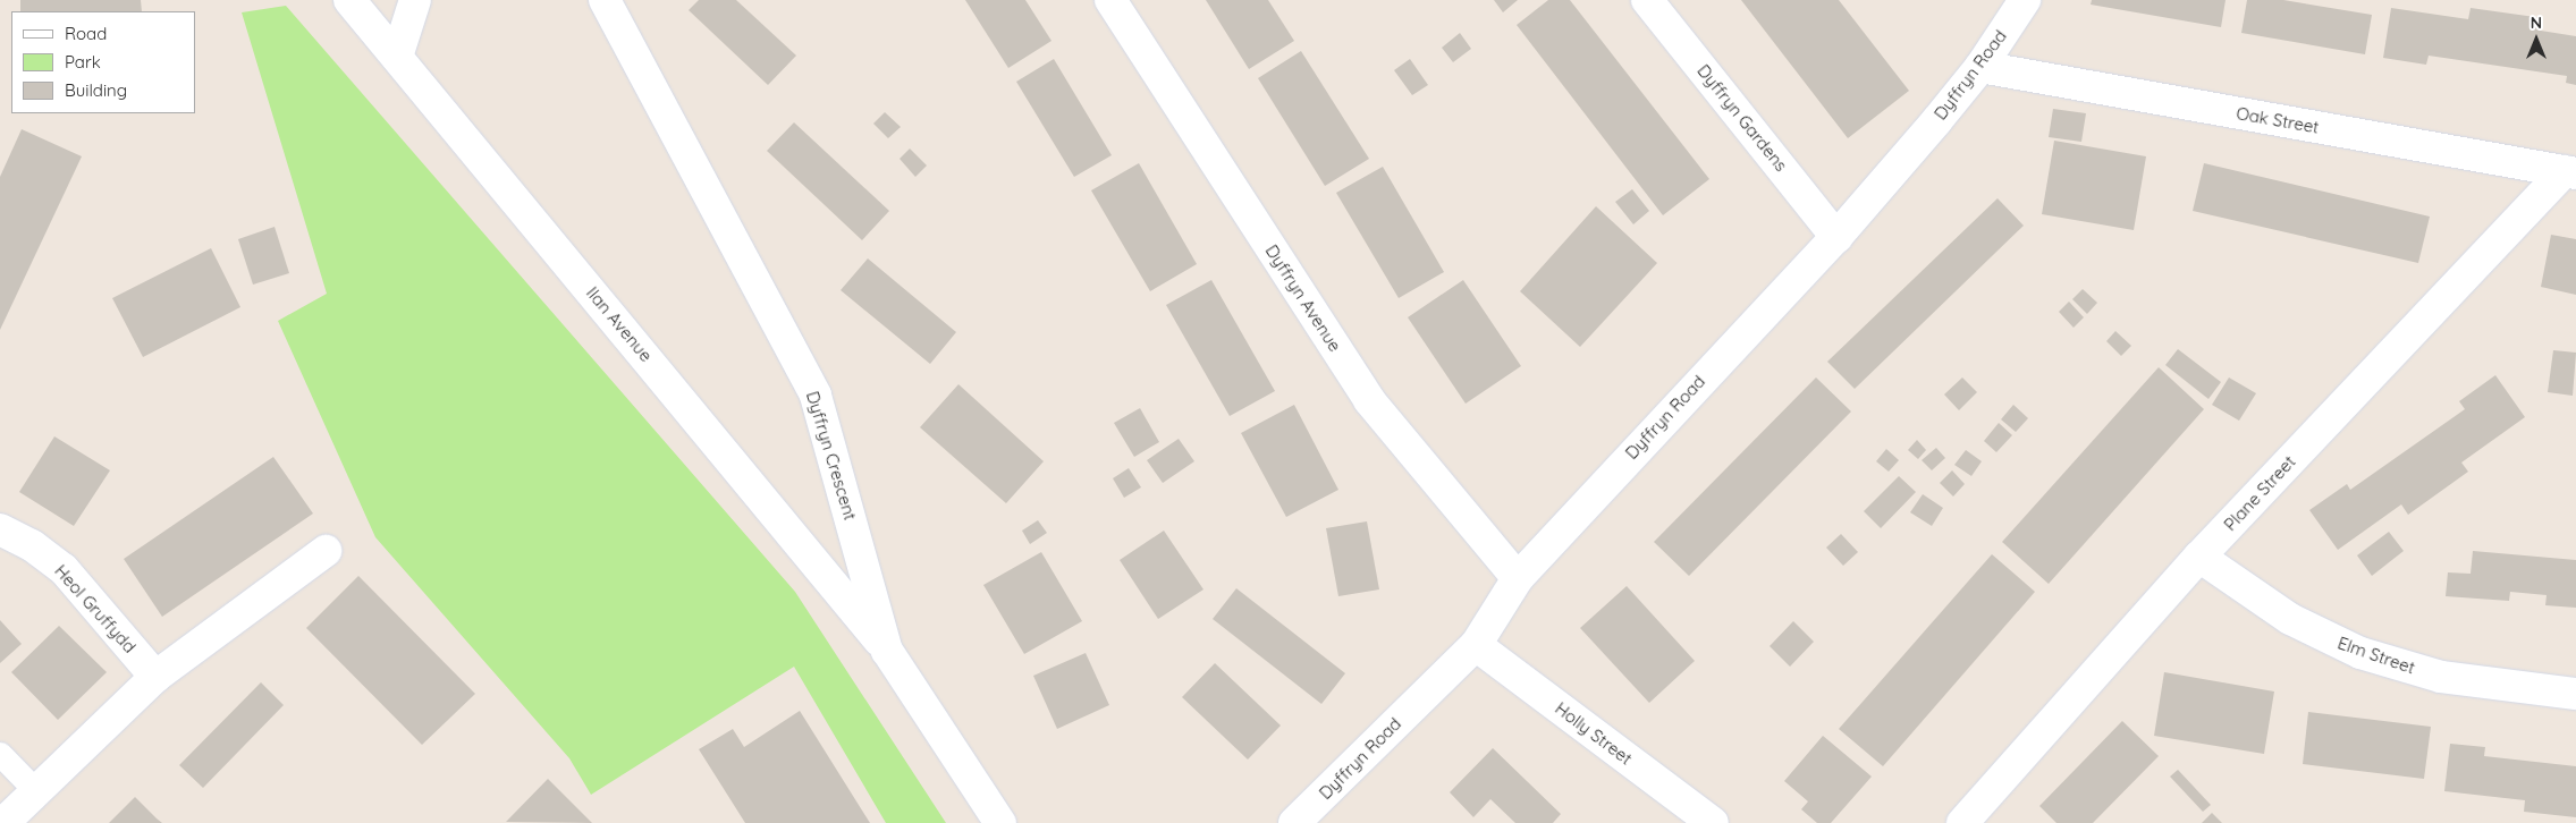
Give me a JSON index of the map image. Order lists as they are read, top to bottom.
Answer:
{
  "streets": {
    "street": [
      "Dyffryn Road",
      "Dyffryn Gardens",
      "Oak Street",
      "Dyffryn Avenue",
      "Ilan Avenue",
      "Dyffryn Crescent",
      "Plane Street",
      "Heol Gruffydd",
      "Elm Street",
      "Holly Street"
    ]
  },
  "crossings": [
    ["Dyffryn Road", "Dyffryn Gardens"],
    ["Dyffryn Road", "Oak Street"],
    ["Dyffryn Road", "Dyffryn Avenue"],
    ["Dyffryn Road", "Holly Street"],
    ["Oak Street", "Plane Street"],
    ["Ilan Avenue", "Dyffryn Crescent"],
    ["Plane Street", "Elm Street"]
  ],
  "legend": ["Road", "Park", "Building"],
  "north": "top"
}
